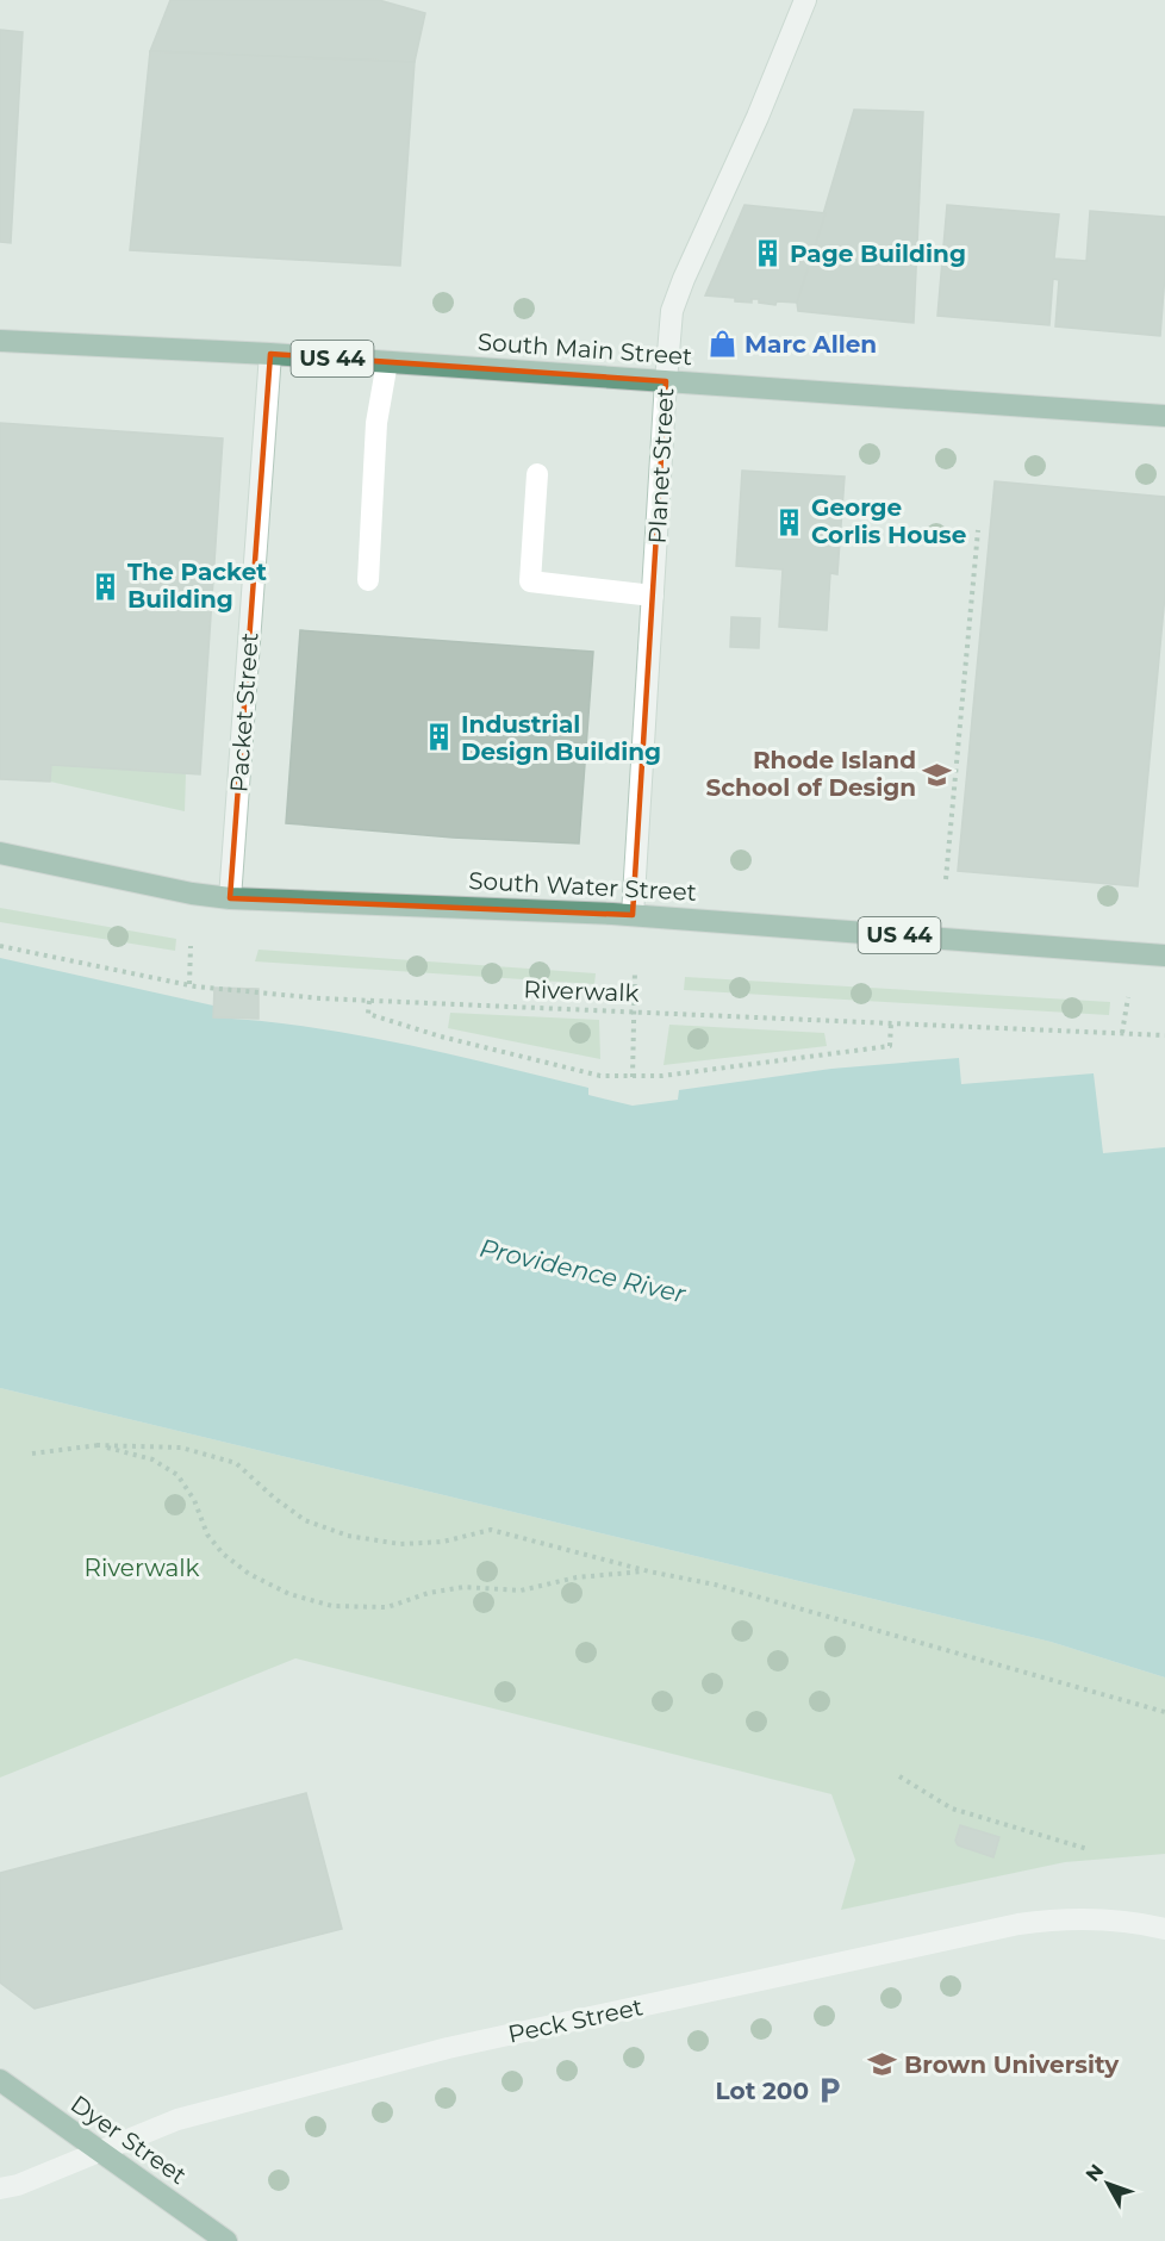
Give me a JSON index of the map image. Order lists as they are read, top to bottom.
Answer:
{
  "streets": {
    "main road": [
      "South Main Street",
      "US 44",
      "South Water Street",
      "Dyer Street"
    ],
    "street": ["Planet Street", "Packet Street", "Peck Street"],
    "path": ["Riverwalk"]
  },
  "crossings": [
    ["South Main Street", "Planet Street"],
    ["South Main Street", "Packet Street"],
    ["Planet Street", "South Water Street"],
    ["Packet Street", "South Water Street"],
    ["Peck Street", "Dyer Street"]
  ],
  "water": ["Providence River"],
  "parks": ["Riverwalk"],
  "places": {
    "building": [
      "Page Building",
      "George Corlis House",
      "The Packet Building",
      "Industrial Design Building"
    ],
    "shop": ["Marc Allen"],
    "school or university": ["Rhode Island School of Design", "Brown University"],
    "parking": ["Lot 200"]
  },
  "north": "top left"
}
